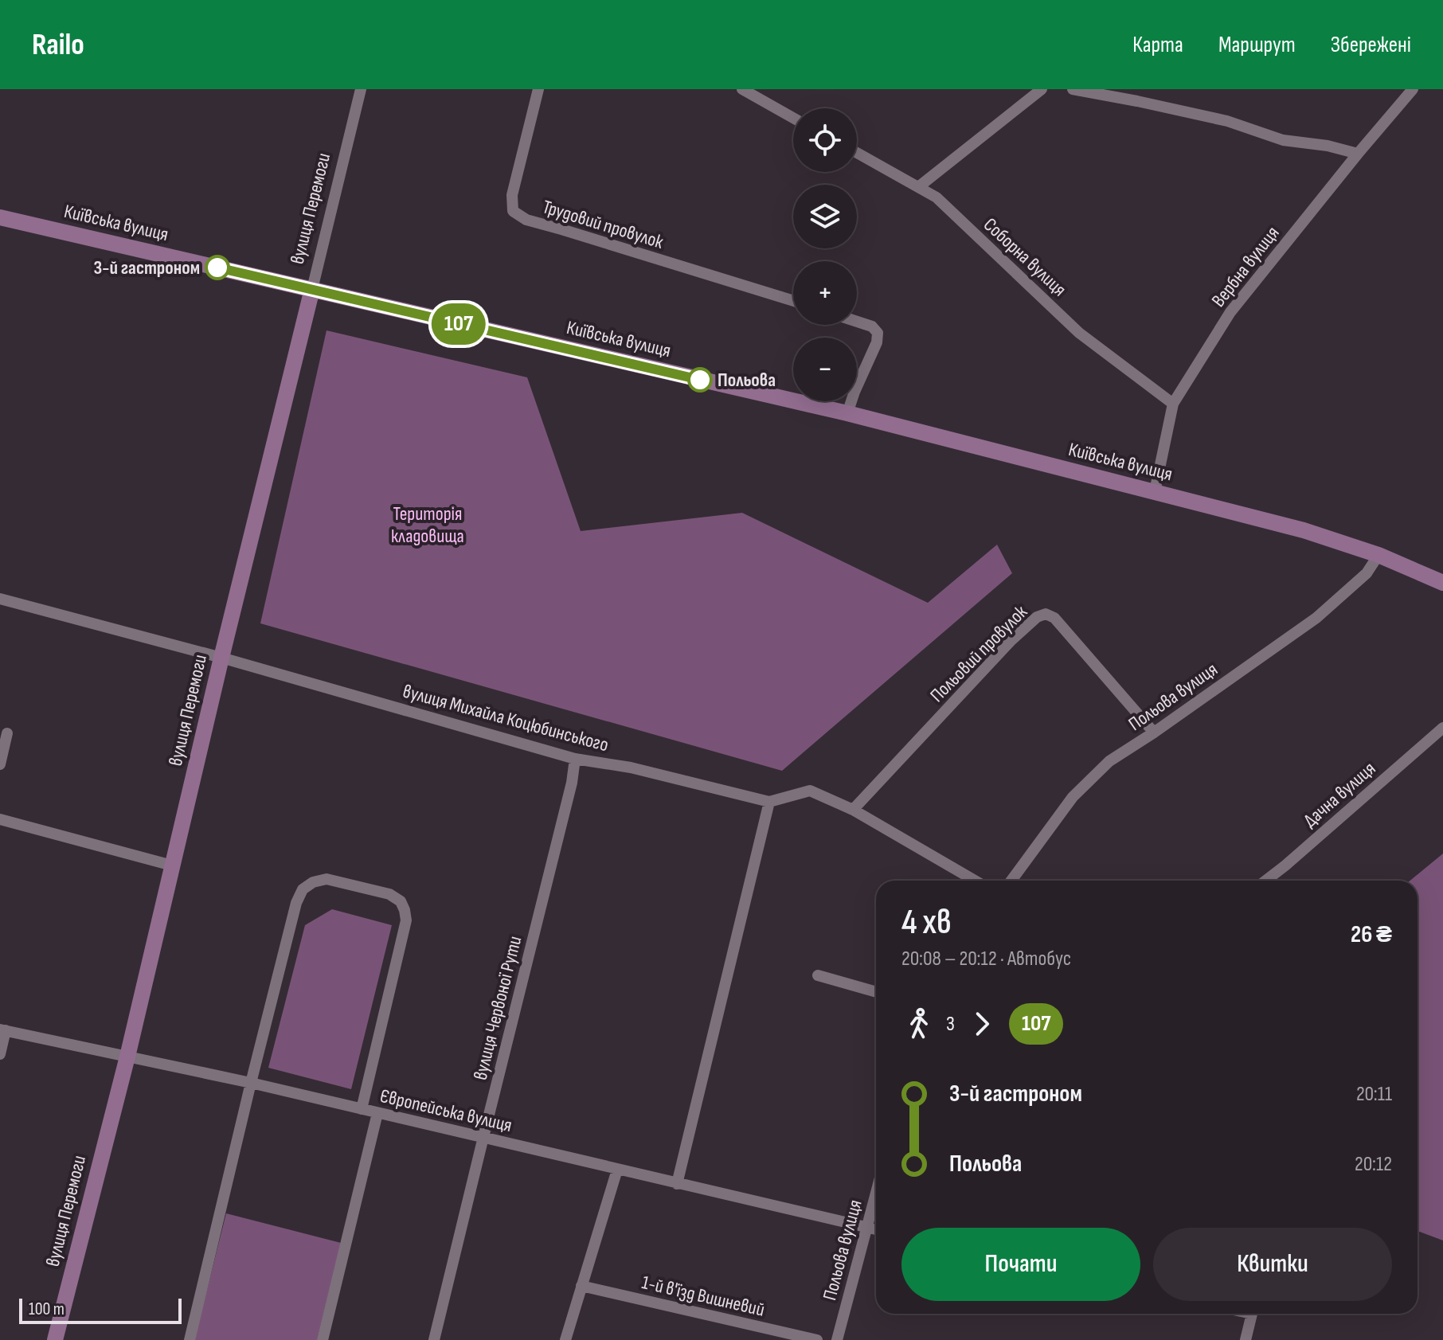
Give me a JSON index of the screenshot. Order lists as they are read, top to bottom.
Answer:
{
  "streets": {
    "street": [
      "вулиця Перемоги",
      "Київська вулиця",
      "Трудовий провулок",
      "Соборна вулиця",
      "Вербна вулиця",
      "Польовий провулок",
      "Польова вулиця",
      "вулиця Михайла Коцюбинського",
      "Дачна вулиця",
      "вулиця Червоної Рути",
      "Європейська вулиця",
      "1-й в'їзд Вишневий"
    ]
  },
  "crossings": [
    ["вулиця Перемоги", "Київська вулиця"],
    ["вулиця Перемоги", "вулиця Михайла Коцюбинського"],
    ["вулиця Перемоги", "Європейська вулиця"],
    ["Київська вулиця", "Вербна вулиця"],
    ["Київська вулиця", "Польова вулиця"],
    ["Соборна вулиця", "Вербна вулиця"],
    ["Польовий провулок", "Польова вулиця"],
    ["Польовий провулок", "вулиця Михайла Коцюбинського"],
    ["Польова вулиця", "Європейська вулиця"],
    ["вулиця Михайла Коцюбинського", "вулиця Червоної Рути"],
    ["вулиця Червоної Рути", "Європейська вулиця"]
  ],
  "parks": ["Територія кладовища"],
  "places": ["3-й гастроном", "Польова"],
  "lines": ["bus line 107"],
  "scale_bar": "100 m",
  "page": {
    "header": "Railo",
    "nav": ["Карта", "Маршрут", "Збережені"],
    "on_map": "107",
    "map_buttons": ["+", "−"],
    "heading": ["4 хв", "20:08 – 20:12 · Автобус", "26 ₴"],
    "legs": ["3", "107"],
    "list": [
      {
        "name": "3-й гастроном",
        "value": "20:11"
      },
      {
        "name": "Польова",
        "value": "20:12"
      }
    ],
    "buttons": ["Почати", "Квитки"],
    "scale": "100 m"
  }
}
